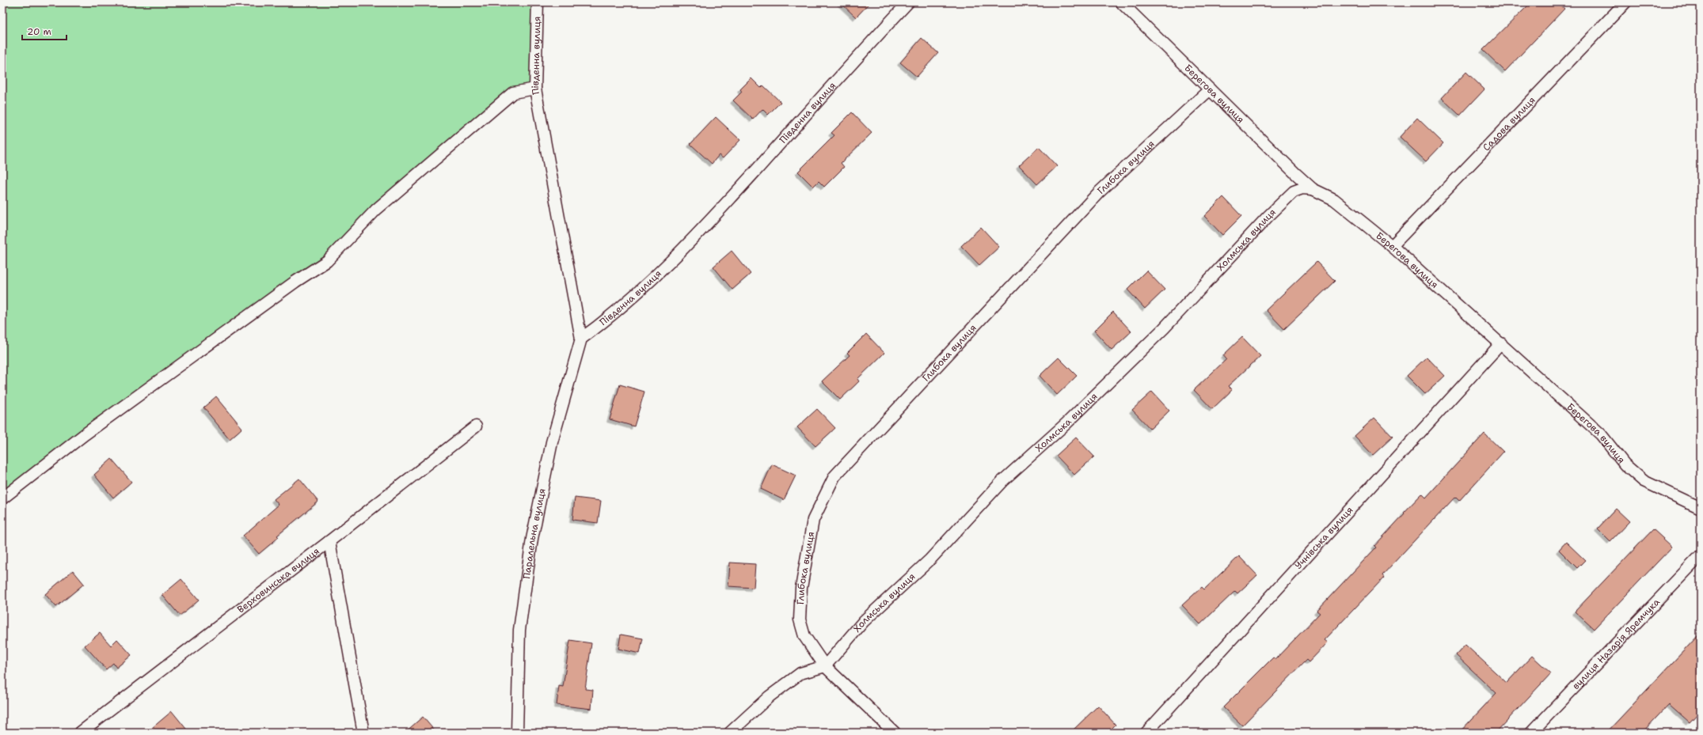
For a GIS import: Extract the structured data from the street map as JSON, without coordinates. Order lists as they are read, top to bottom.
{
  "streets": {
    "street": [
      "Південна вулиця",
      "Берегова вулиця",
      "Садова вулиця",
      "Глибока вулиця",
      "Холмська вулиця",
      "Паралельна вулиця",
      "Учнівська вулиця",
      "Верховинська вулиця",
      "вулиця Назарія Яремчука"
    ]
  },
  "crossings": [
    ["Південна вулиця", "Паралельна вулиця"],
    ["Берегова вулиця", "Садова вулиця"],
    ["Берегова вулиця", "Глибока вулиця"],
    ["Берегова вулиця", "Холмська вулиця"],
    ["Берегова вулиця", "Учнівська вулиця"],
    ["Глибока вулиця", "Холмська вулиця"]
  ],
  "scale_bar": "20 m"
}
